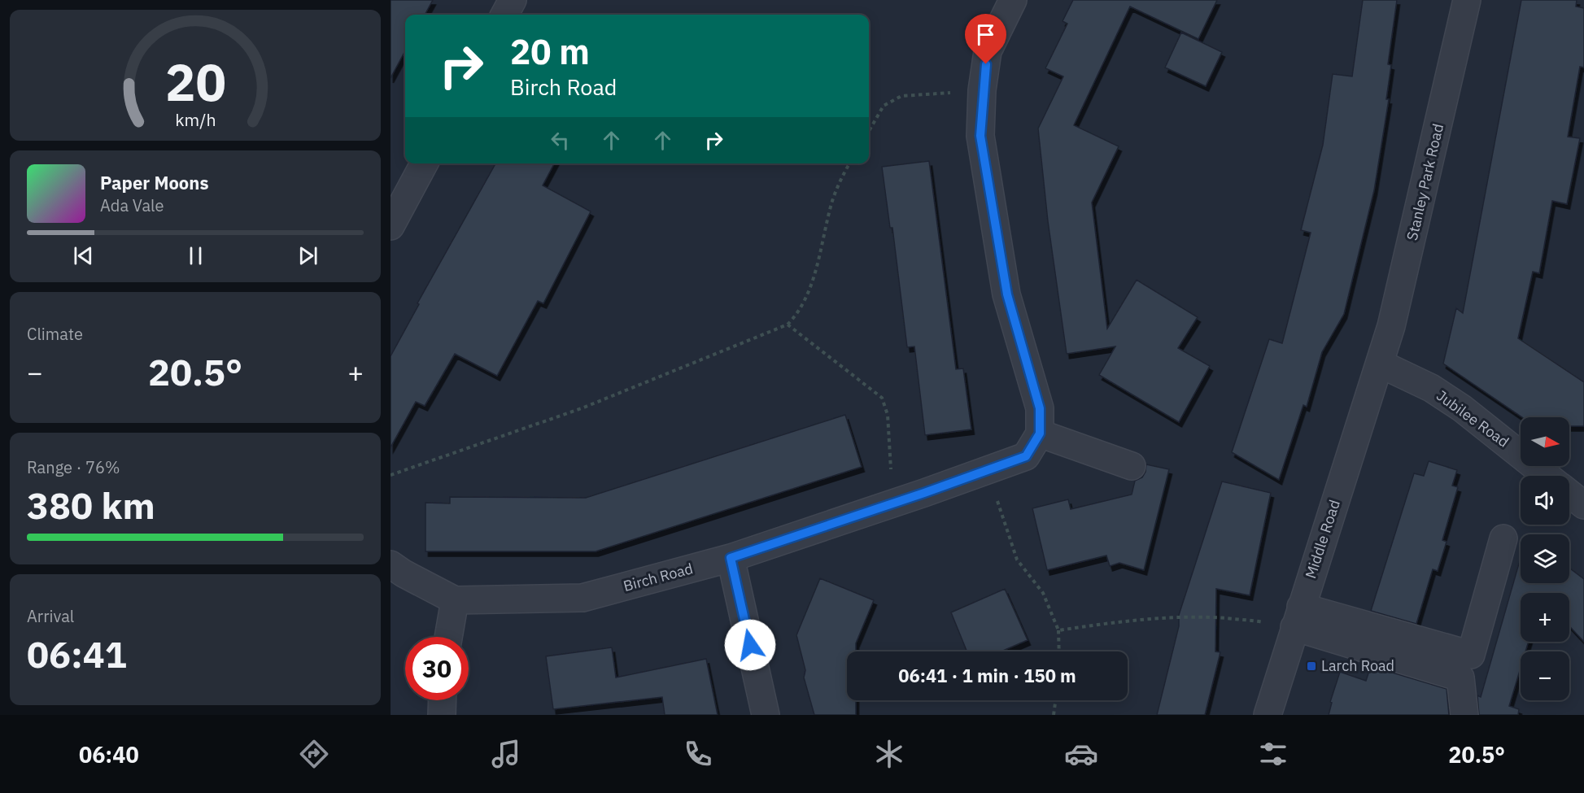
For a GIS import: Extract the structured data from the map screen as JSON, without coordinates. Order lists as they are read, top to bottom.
{
  "streets": {
    "street": [
      "Stanley Park Road",
      "Jubilee Road",
      "Middle Road",
      "Birch Road"
    ]
  },
  "crossings": [
    ["Stanley Park Road", "Jubilee Road"],
    ["Stanley Park Road", "Middle Road"],
    ["Jubilee Road", "Middle Road"]
  ],
  "places": {
    "transit": ["Larch Road"]
  },
  "north": "right",
  "page": {
    "turn": ["20 m", "Birch Road"],
    "song": ["Paper Moons", "Ada Vale"],
    "tile": [
      "Climate",
      ["Range · 76%", "380 km"],
      ["Arrival", "06:41"]
    ],
    "heat": ["−", "20.5°", "+"],
    "map_buttons": ["+", "−"],
    "limit": "30",
    "trip": "06:41 · 1 min · 150 m",
    "tabs": ["06:40", "20.5°"],
    "gauge": ["20", "km/h"]
  }
}
